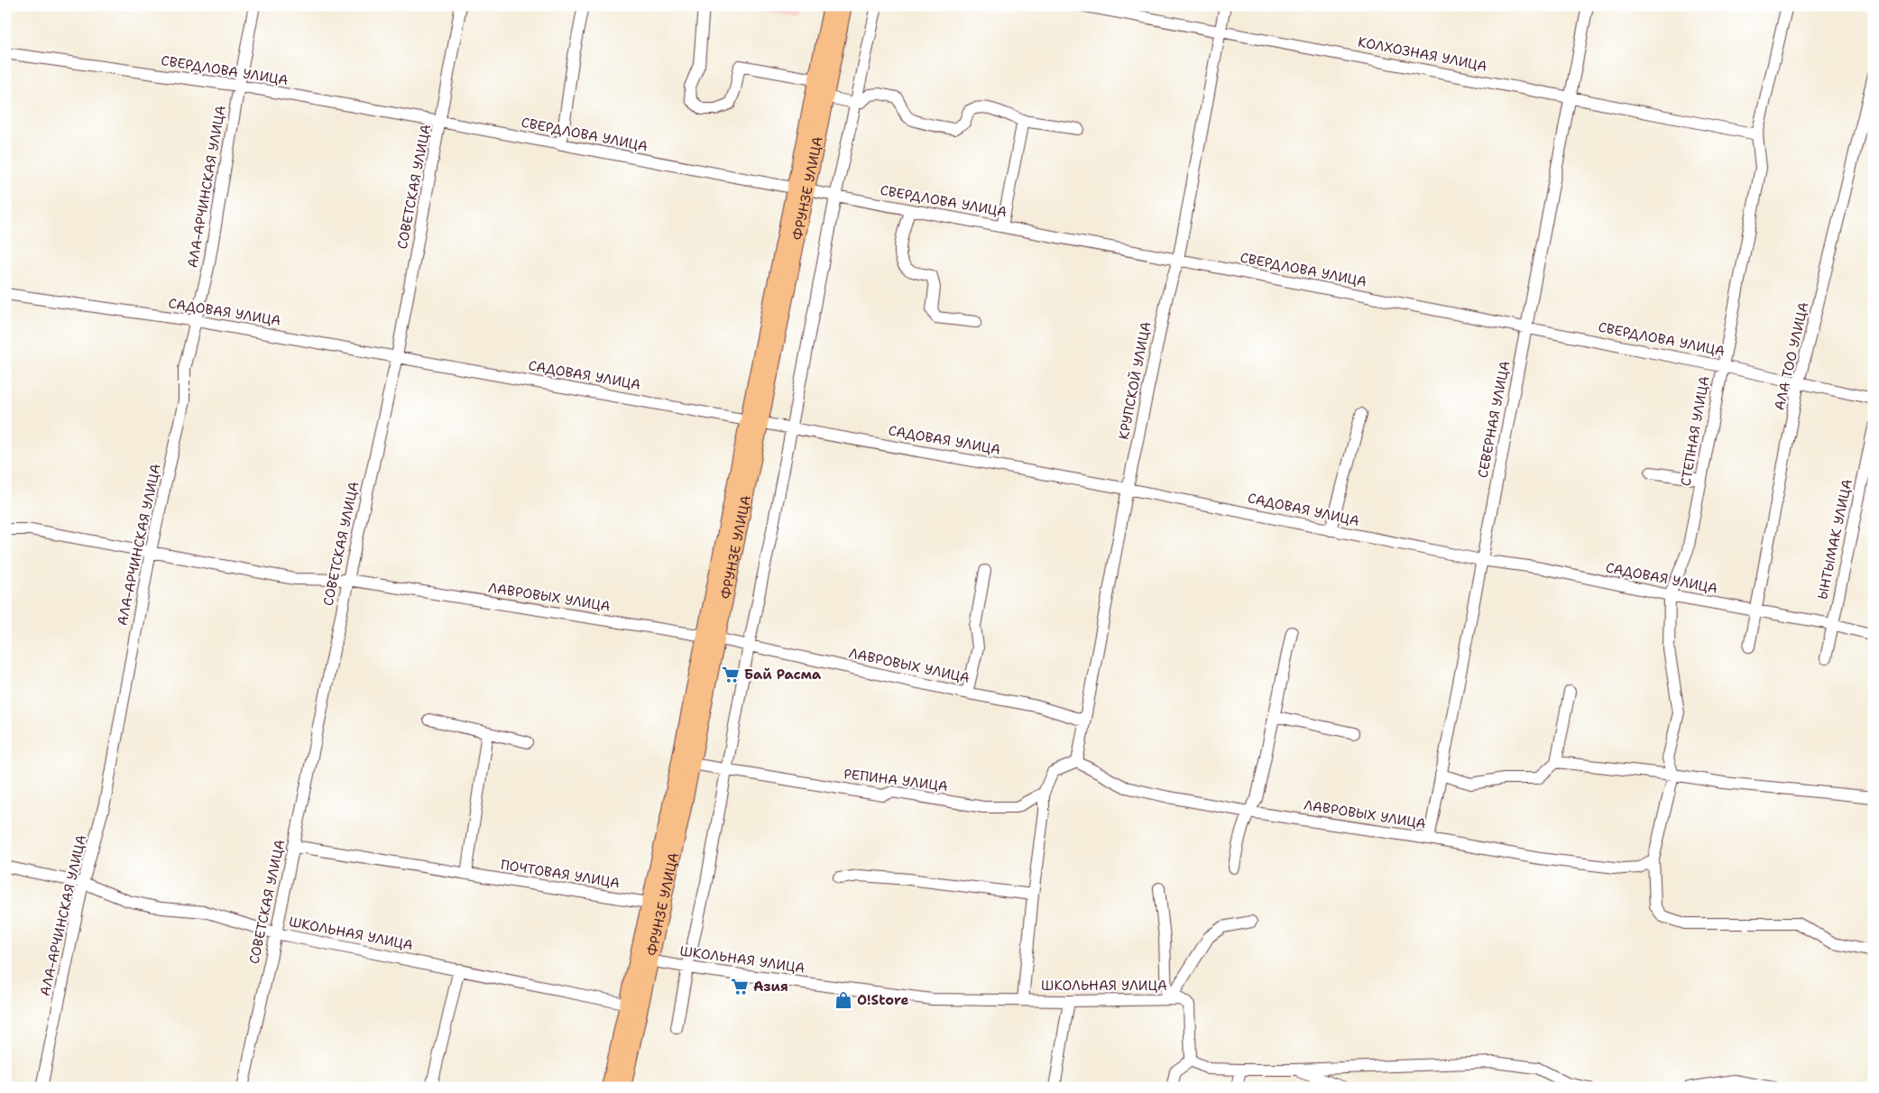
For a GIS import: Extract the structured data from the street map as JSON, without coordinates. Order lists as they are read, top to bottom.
{
  "streets": {
    "main road": ["ФРУНЗЕ УЛИЦА"],
    "street": [
      "КОЛХОЗНАЯ УЛИЦА",
      "СВЕРДЛОВА УЛИЦА",
      "АЛА-АРЧИНСКАЯ УЛИЦА",
      "СОВЕТСКАЯ УЛИЦА",
      "САДОВАЯ УЛИЦА",
      "АЛА ТОО УЛИЦА",
      "КРУПСКОЙ УЛИЦА",
      "СЕВЕРНАЯ УЛИЦА",
      "СТЕПНАЯ УЛИЦА",
      "ЫНТЫМАК УЛИЦА",
      "ЛАВРОВЫХ УЛИЦА",
      "РЕПИНА УЛИЦА",
      "ПОЧТОВАЯ УЛИЦА",
      "ШКОЛЬНАЯ УЛИЦА"
    ]
  },
  "crossings": [
    ["КОЛХОЗНАЯ УЛИЦА", "КРУПСКОЙ УЛИЦА"],
    ["КОЛХОЗНАЯ УЛИЦА", "СЕВЕРНАЯ УЛИЦА"],
    ["КОЛХОЗНАЯ УЛИЦА", "СТЕПНАЯ УЛИЦА"],
    ["СВЕРДЛОВА УЛИЦА", "АЛА-АРЧИНСКАЯ УЛИЦА"],
    ["СВЕРДЛОВА УЛИЦА", "СОВЕТСКАЯ УЛИЦА"],
    ["СВЕРДЛОВА УЛИЦА", "ФРУНЗЕ УЛИЦА"],
    ["СВЕРДЛОВА УЛИЦА", "АЛА ТОО УЛИЦА"],
    ["СВЕРДЛОВА УЛИЦА", "КРУПСКОЙ УЛИЦА"],
    ["СВЕРДЛОВА УЛИЦА", "СЕВЕРНАЯ УЛИЦА"],
    ["СВЕРДЛОВА УЛИЦА", "СТЕПНАЯ УЛИЦА"],
    ["АЛА-АРЧИНСКАЯ УЛИЦА", "САДОВАЯ УЛИЦА"],
    ["АЛА-АРЧИНСКАЯ УЛИЦА", "ЛАВРОВЫХ УЛИЦА"],
    ["АЛА-АРЧИНСКАЯ УЛИЦА", "ШКОЛЬНАЯ УЛИЦА"],
    ["СОВЕТСКАЯ УЛИЦА", "САДОВАЯ УЛИЦА"],
    ["СОВЕТСКАЯ УЛИЦА", "ЛАВРОВЫХ УЛИЦА"],
    ["СОВЕТСКАЯ УЛИЦА", "ПОЧТОВАЯ УЛИЦА"],
    ["СОВЕТСКАЯ УЛИЦА", "ШКОЛЬНАЯ УЛИЦА"],
    ["ФРУНЗЕ УЛИЦА", "САДОВАЯ УЛИЦА"],
    ["ФРУНЗЕ УЛИЦА", "ЛАВРОВЫХ УЛИЦА"],
    ["ФРУНЗЕ УЛИЦА", "РЕПИНА УЛИЦА"],
    ["ФРУНЗЕ УЛИЦА", "ПОЧТОВАЯ УЛИЦА"],
    ["ФРУНЗЕ УЛИЦА", "ШКОЛЬНАЯ УЛИЦА"],
    ["САДОВАЯ УЛИЦА", "АЛА ТОО УЛИЦА"],
    ["САДОВАЯ УЛИЦА", "КРУПСКОЙ УЛИЦА"],
    ["САДОВАЯ УЛИЦА", "СЕВЕРНАЯ УЛИЦА"],
    ["САДОВАЯ УЛИЦА", "СТЕПНАЯ УЛИЦА"],
    ["САДОВАЯ УЛИЦА", "ЫНТЫМАК УЛИЦА"],
    ["КРУПСКОЙ УЛИЦА", "ЛАВРОВЫХ УЛИЦА"],
    ["СЕВЕРНАЯ УЛИЦА", "ЛАВРОВЫХ УЛИЦА"],
    ["СТЕПНАЯ УЛИЦА", "ЛАВРОВЫХ УЛИЦА"]
  ],
  "places": {
    "supermarket": ["Бай Расма", "Азия"],
    "shop": ["O!Store"]
  }
}
